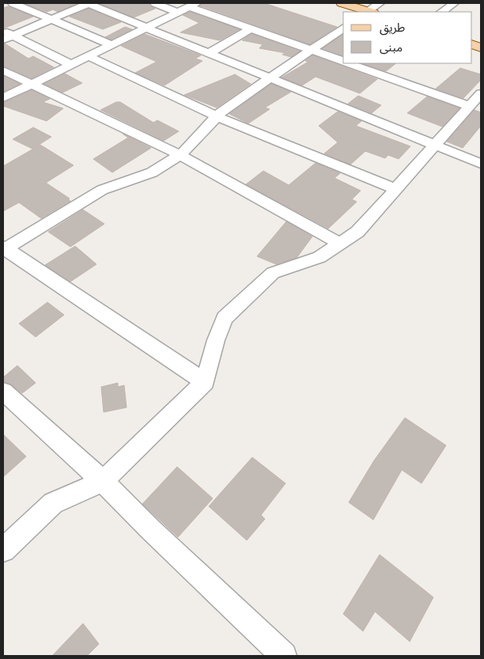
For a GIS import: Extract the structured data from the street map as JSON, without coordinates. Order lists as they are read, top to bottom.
{
  "legend": ["طريق", "مبنى"]
}
